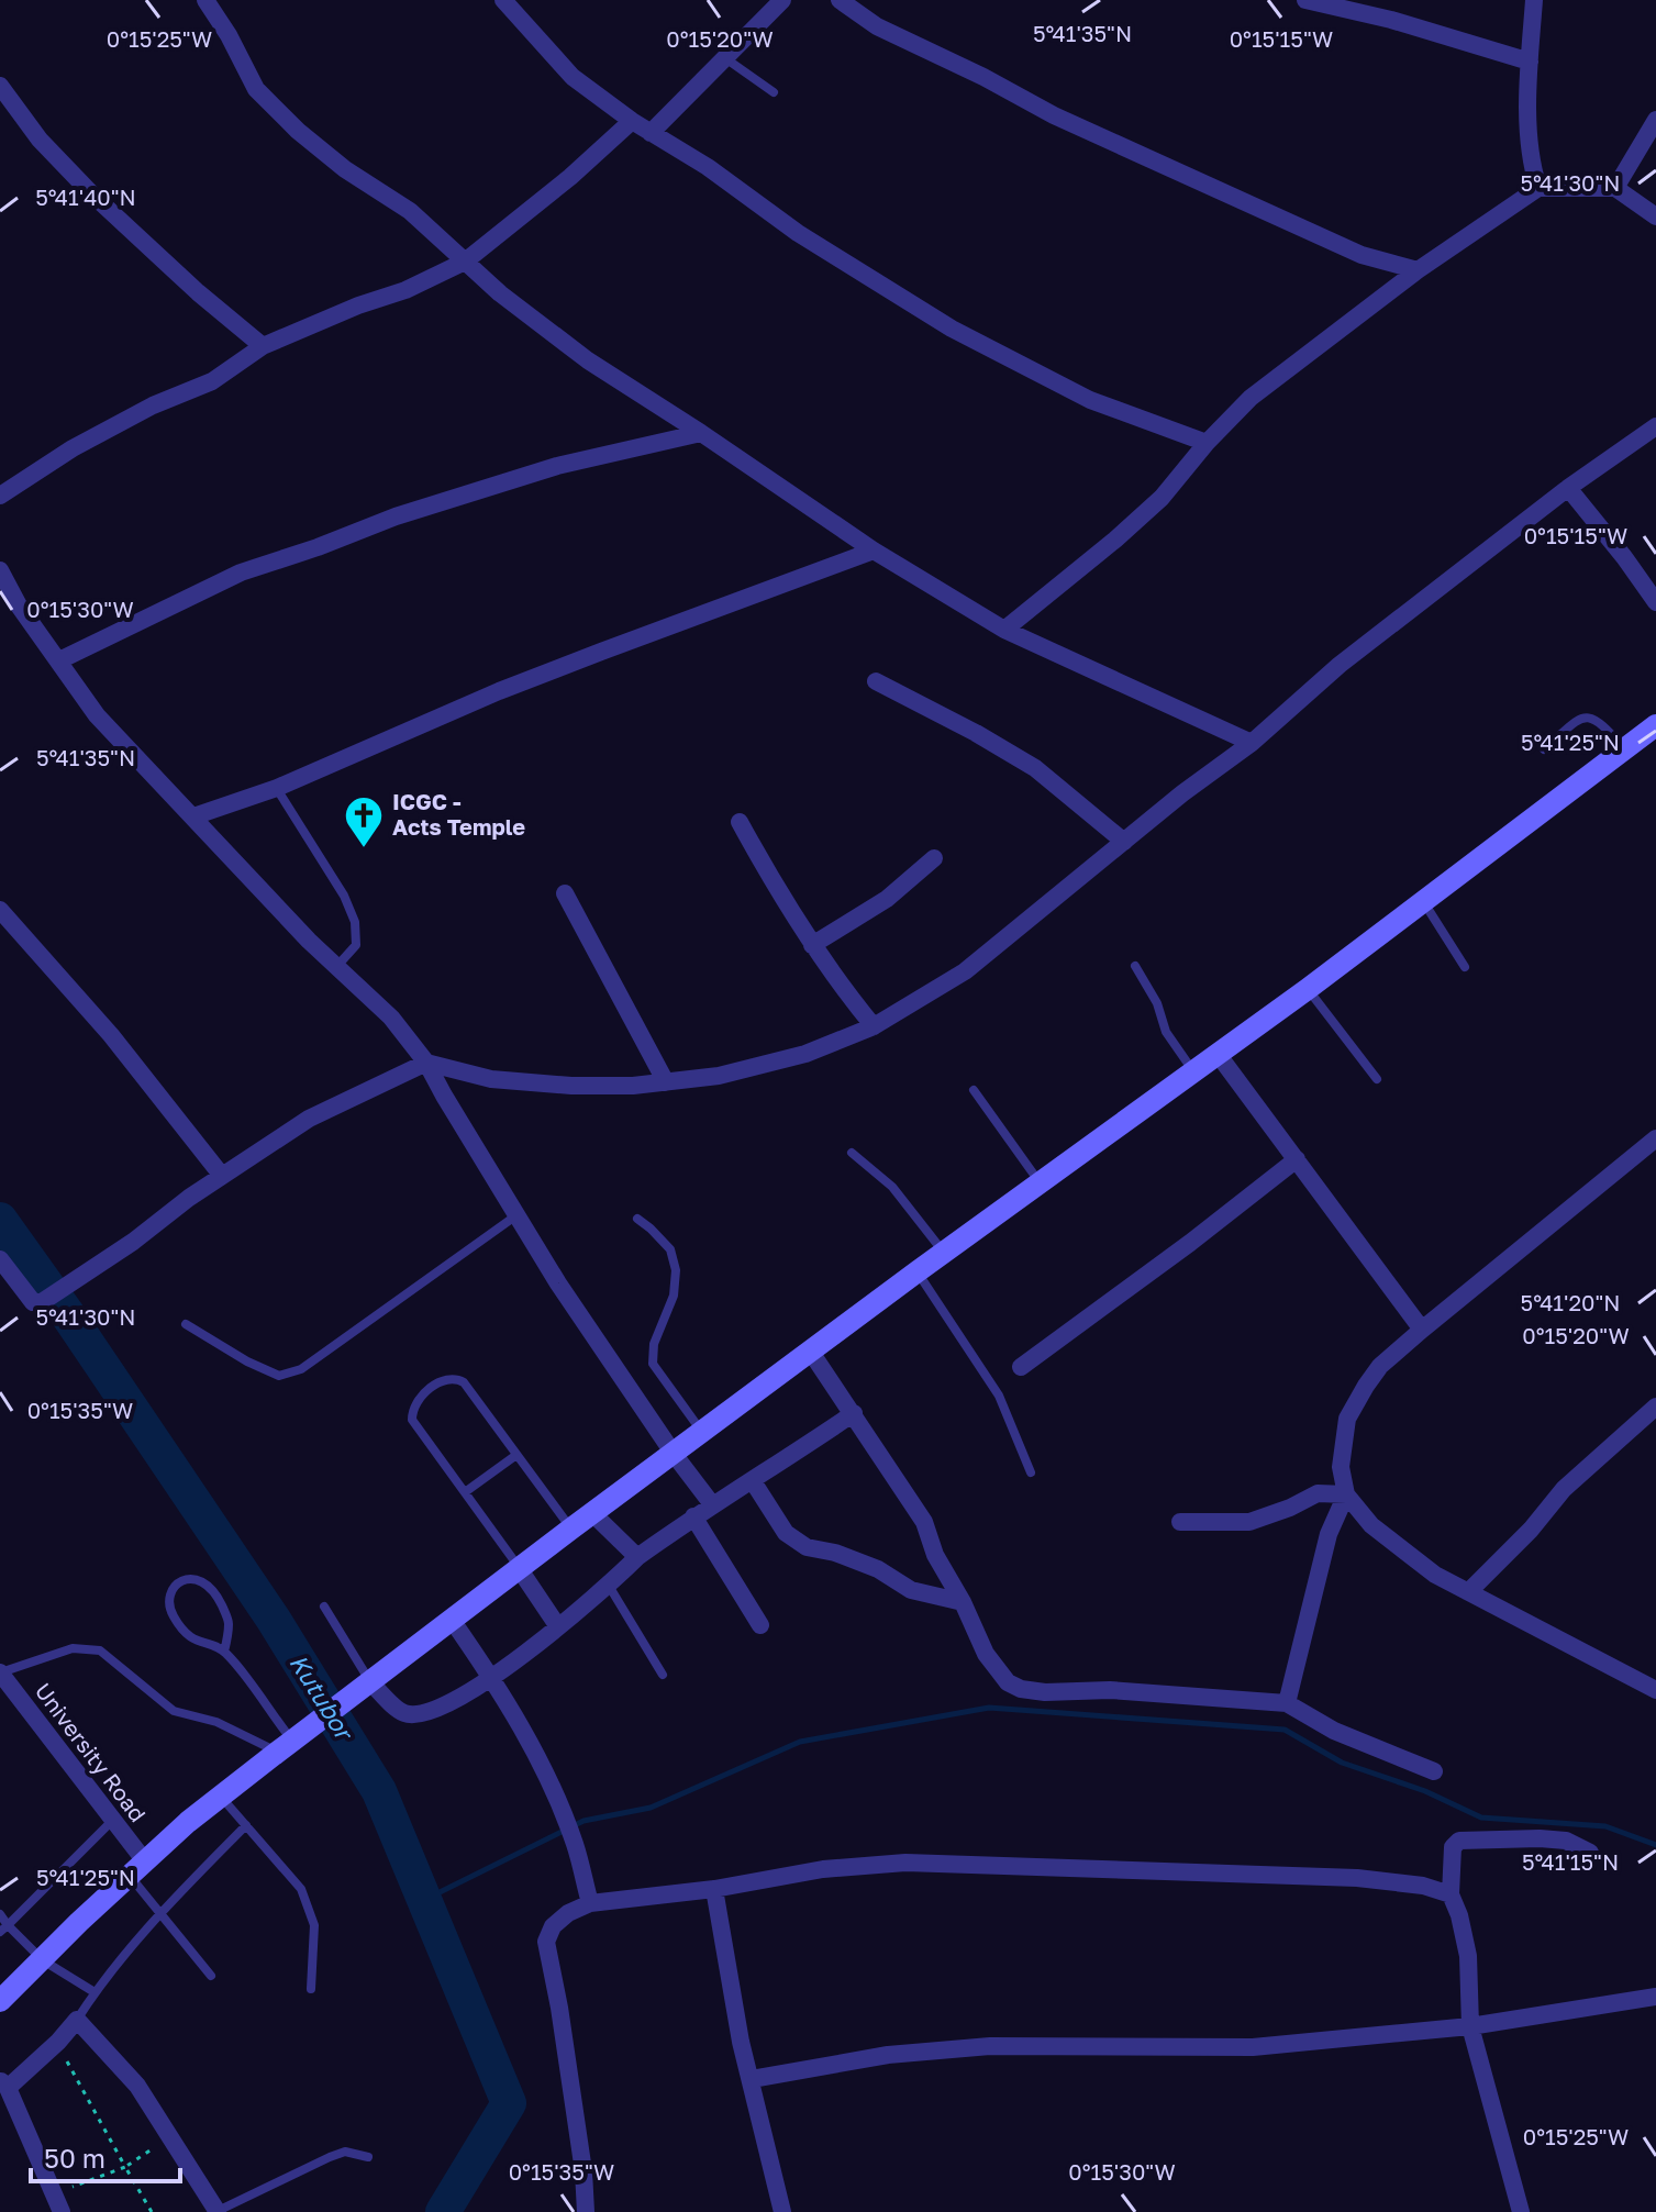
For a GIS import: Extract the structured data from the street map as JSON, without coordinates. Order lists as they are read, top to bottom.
{
  "streets": {
    "street": ["University Road"]
  },
  "water": ["Kutubor"],
  "places": {
    "church": ["ICGC - Acts Temple"]
  },
  "scale_bar": "50 m",
  "coordinates": [
    "5°41'35\"N",
    "0°15'25\"W",
    "0°15'20\"W",
    "0°15'15\"W",
    "5°41'30\"N",
    "5°41'40\"N",
    "0°15'30\"W",
    "5°41'25\"N",
    "5°41'20\"N",
    "0°15'35\"W",
    "5°41'15\"N"
  ]
}
